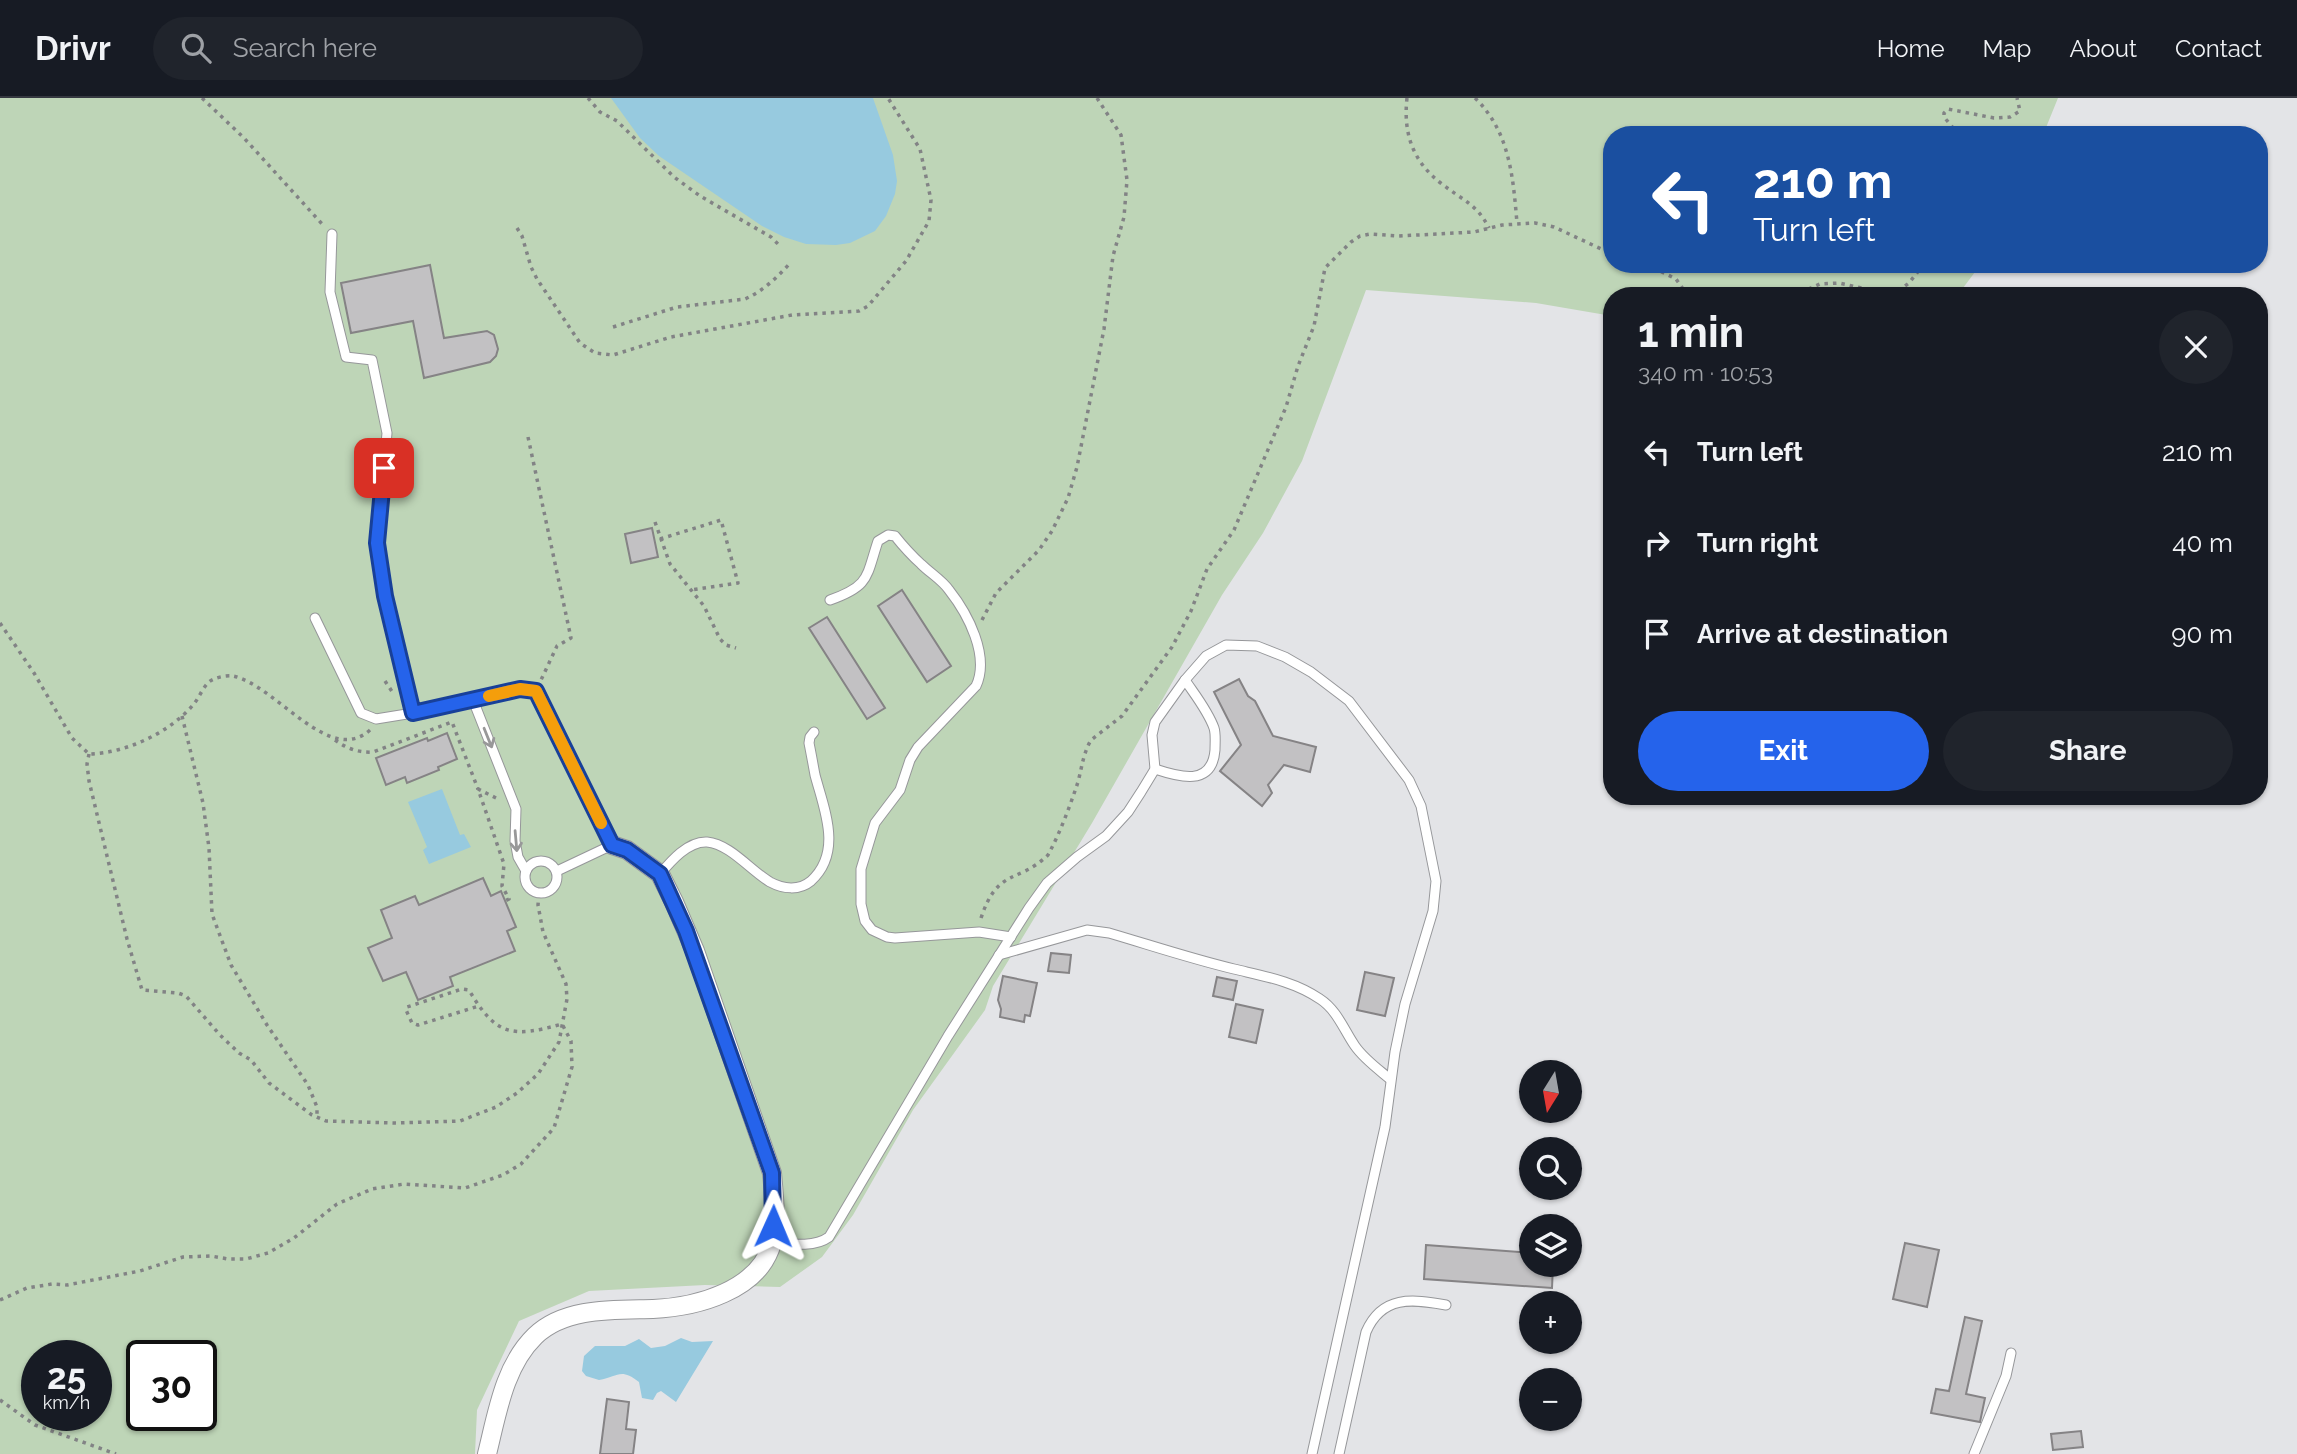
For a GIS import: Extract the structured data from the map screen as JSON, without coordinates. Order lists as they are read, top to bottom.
{
  "north": "bottom",
  "page": {
    "header": "Drivr",
    "search": "Search here",
    "nav": [
      "Home",
      "Map",
      "About",
      "Contact"
    ],
    "turn": ["210 m", "Turn left"],
    "heading": ["1 min", "340 m · 10:53"],
    "list": [
      {
        "name": "Turn left",
        "value": "210 m"
      },
      {
        "name": "Turn right",
        "value": "40 m"
      },
      {
        "name": "Arrive at destination",
        "value": "90 m"
      }
    ],
    "buttons": ["Exit", "Share"],
    "map_buttons": ["+", "−"],
    "speed": "25 km/h",
    "limit": "30"
  }
}
